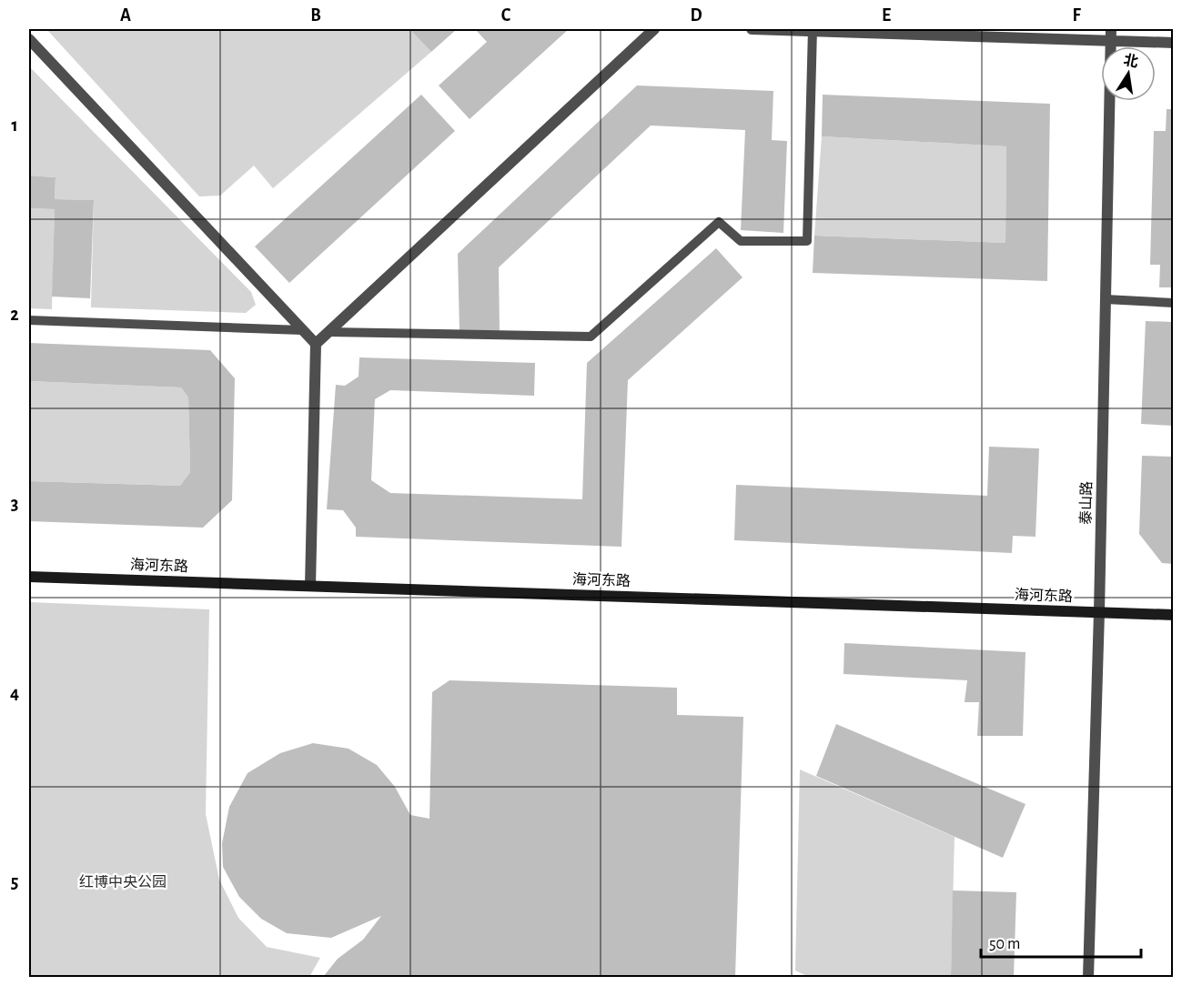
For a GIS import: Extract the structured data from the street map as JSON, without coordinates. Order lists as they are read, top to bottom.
{
  "streets": {
    "street": ["泰山路", "海河东路"]
  },
  "crossings": [
    ["泰山路", "海河东路"]
  ],
  "parks": ["红博中央公园"],
  "scale_bar": "50 m",
  "north": "top",
  "grid": {
    "columns": [
      "A",
      "B",
      "C",
      "D",
      "E",
      "F"
    ],
    "rows": [
      "1",
      "2",
      "3",
      "4",
      "5"
    ]
  }
}
